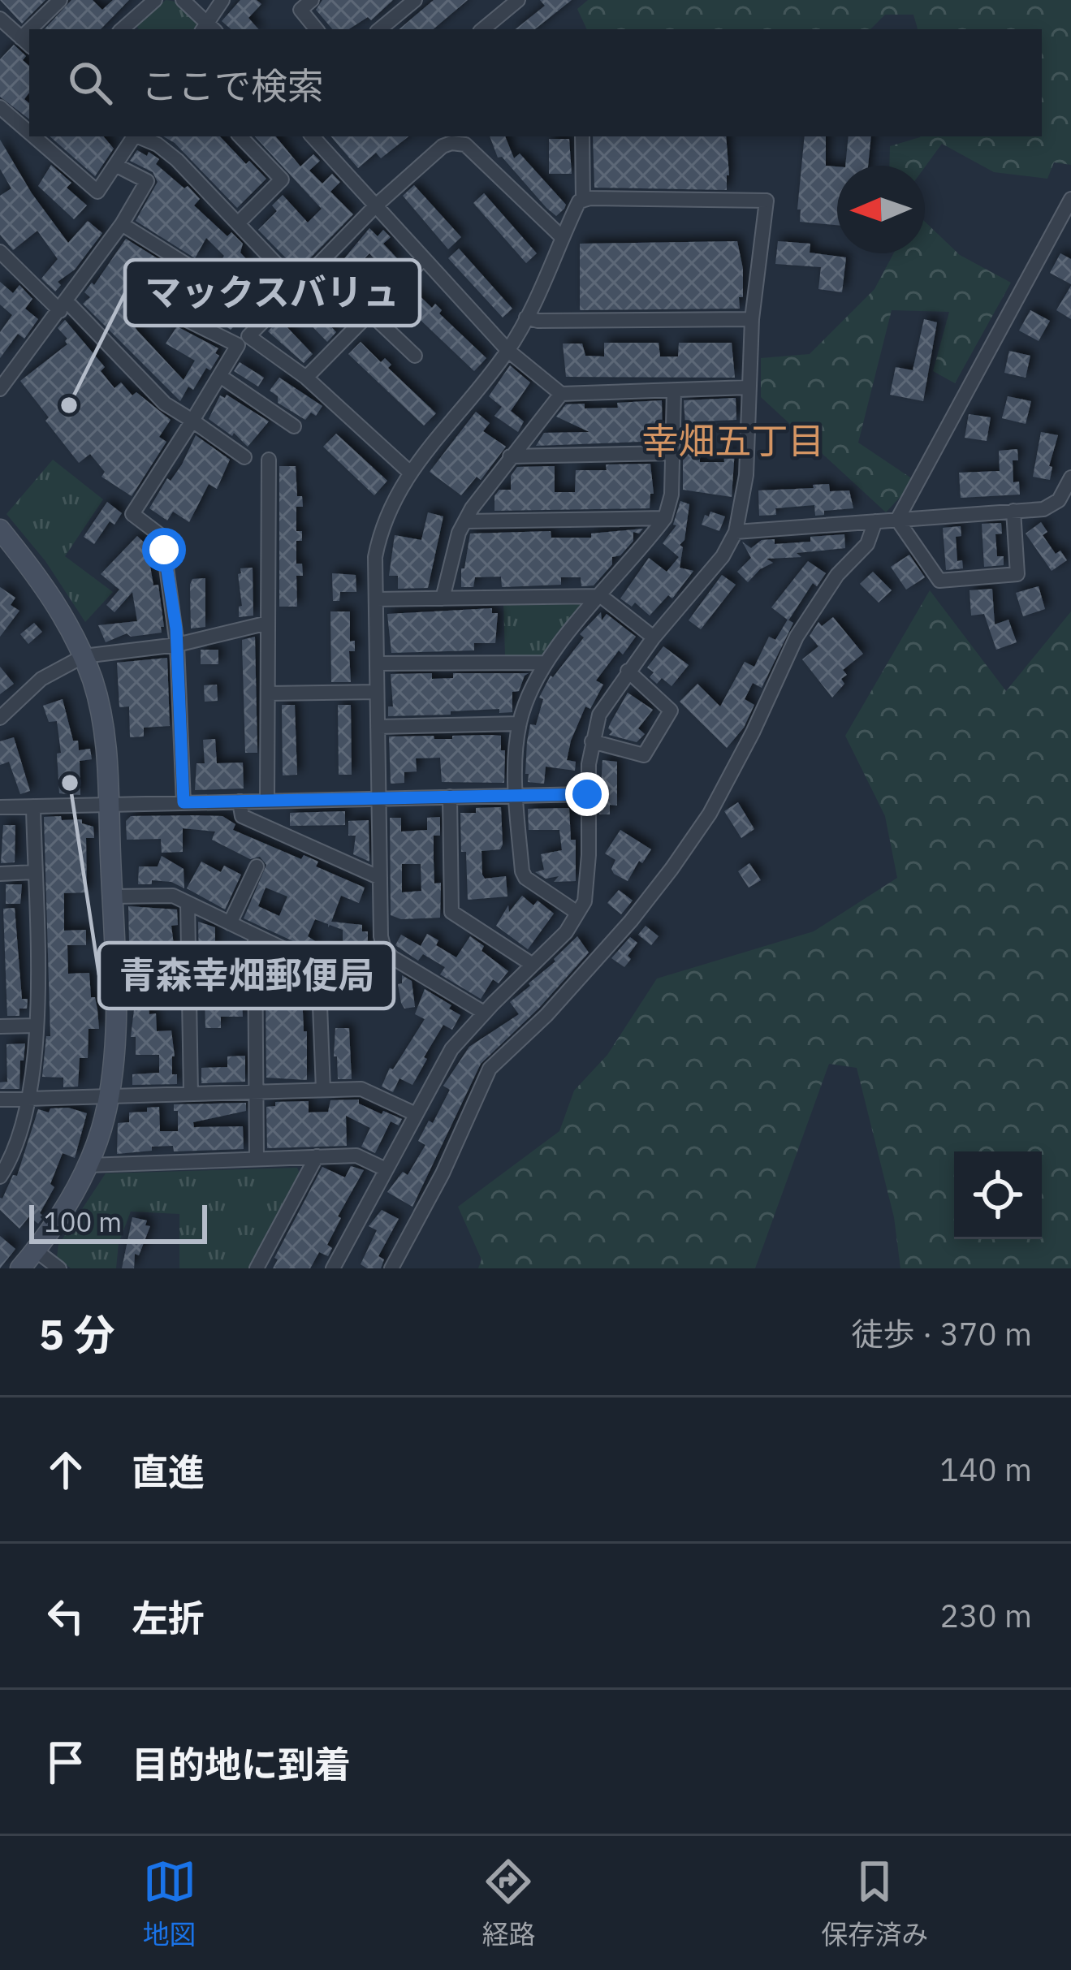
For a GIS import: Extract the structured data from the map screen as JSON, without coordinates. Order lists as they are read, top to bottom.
{
  "districts": ["幸畑五丁目"],
  "places": ["マックスバリュ", "青森幸畑郵便局"],
  "scale_bar": "100 m",
  "north": "left",
  "page": {
    "search": "ここで検索",
    "scale": "100 m",
    "heading": ["5 分", "徒歩 · 370 m"],
    "list": [
      ["直進", "140 m"],
      ["左折", "230 m"],
      "目的地に到着"
    ],
    "nav": ["地図", "経路", "保存済み"]
  }
}
